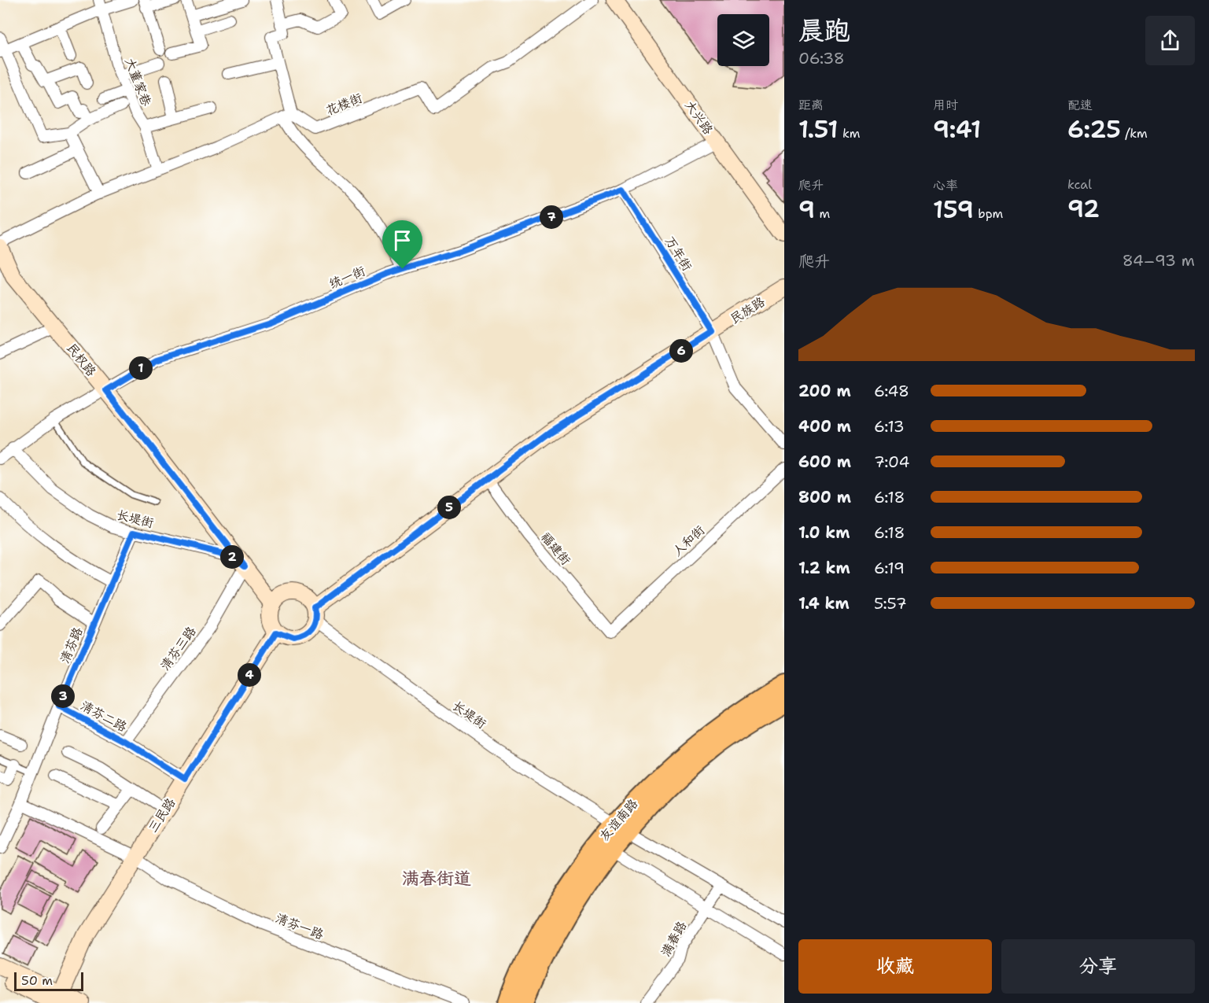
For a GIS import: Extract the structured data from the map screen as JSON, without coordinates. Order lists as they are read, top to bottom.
{
  "streets": {
    "main road": ["友谊南路"],
    "street": [
      "大董家巷",
      "花楼街",
      "大兴路",
      "万年街",
      "统一街",
      "民族路",
      "民权路",
      "长堤街",
      "人和街",
      "福建街",
      "清芬路",
      "清芬三路",
      "清芬二路",
      "三民路",
      "清芬一路",
      "满春路"
    ]
  },
  "crossings": [
    ["大兴路", "统一街"],
    ["万年街", "统一街"],
    ["万年街", "民族路"],
    ["统一街", "民权路"],
    ["统一街", "长堤街"],
    ["民族路", "民权路"],
    ["民族路", "长堤街"],
    ["民族路", "福建街"],
    ["民族路", "三民路"],
    ["民权路", "长堤街"],
    ["民权路", "清芬三路"],
    ["民权路", "三民路"],
    ["长堤街", "清芬路"],
    ["长堤街", "清芬三路"],
    ["长堤街", "三民路"],
    ["长堤街", "友谊南路"],
    ["长堤街", "满春路"],
    ["人和街", "福建街"],
    ["清芬路", "清芬二路"],
    ["清芬路", "清芬一路"],
    ["清芬三路", "清芬二路"],
    ["清芬二路", "三民路"],
    ["三民路", "清芬一路"]
  ],
  "districts": ["满春街道"],
  "scale_bar": "50 m",
  "page": {
    "heading": ["晨跑", "06:38"],
    "stats": [
      ["距离", "1.51 km"],
      ["用时", "9:41"],
      ["配速", "6:25 /km"],
      ["爬升", "9 m"],
      ["心率", "159 bpm"],
      ["kcal", "92"]
    ],
    "pins": [
      "7",
      "6",
      "1",
      "5",
      "2",
      "4",
      "3"
    ],
    "chart": ["爬升", "84–93 m"],
    "list": [
      {
        "name": "200 m",
        "note": "6:48"
      },
      {
        "name": "400 m",
        "note": "6:13"
      },
      {
        "name": "600 m",
        "note": "7:04"
      },
      {
        "name": "800 m",
        "note": "6:18"
      },
      {
        "name": "1.0 km",
        "note": "6:18"
      },
      {
        "name": "1.2 km",
        "note": "6:19"
      },
      {
        "name": "1.4 km",
        "note": "5:57"
      }
    ],
    "buttons": ["收藏", "分享"],
    "scale": "50 m"
  }
}
